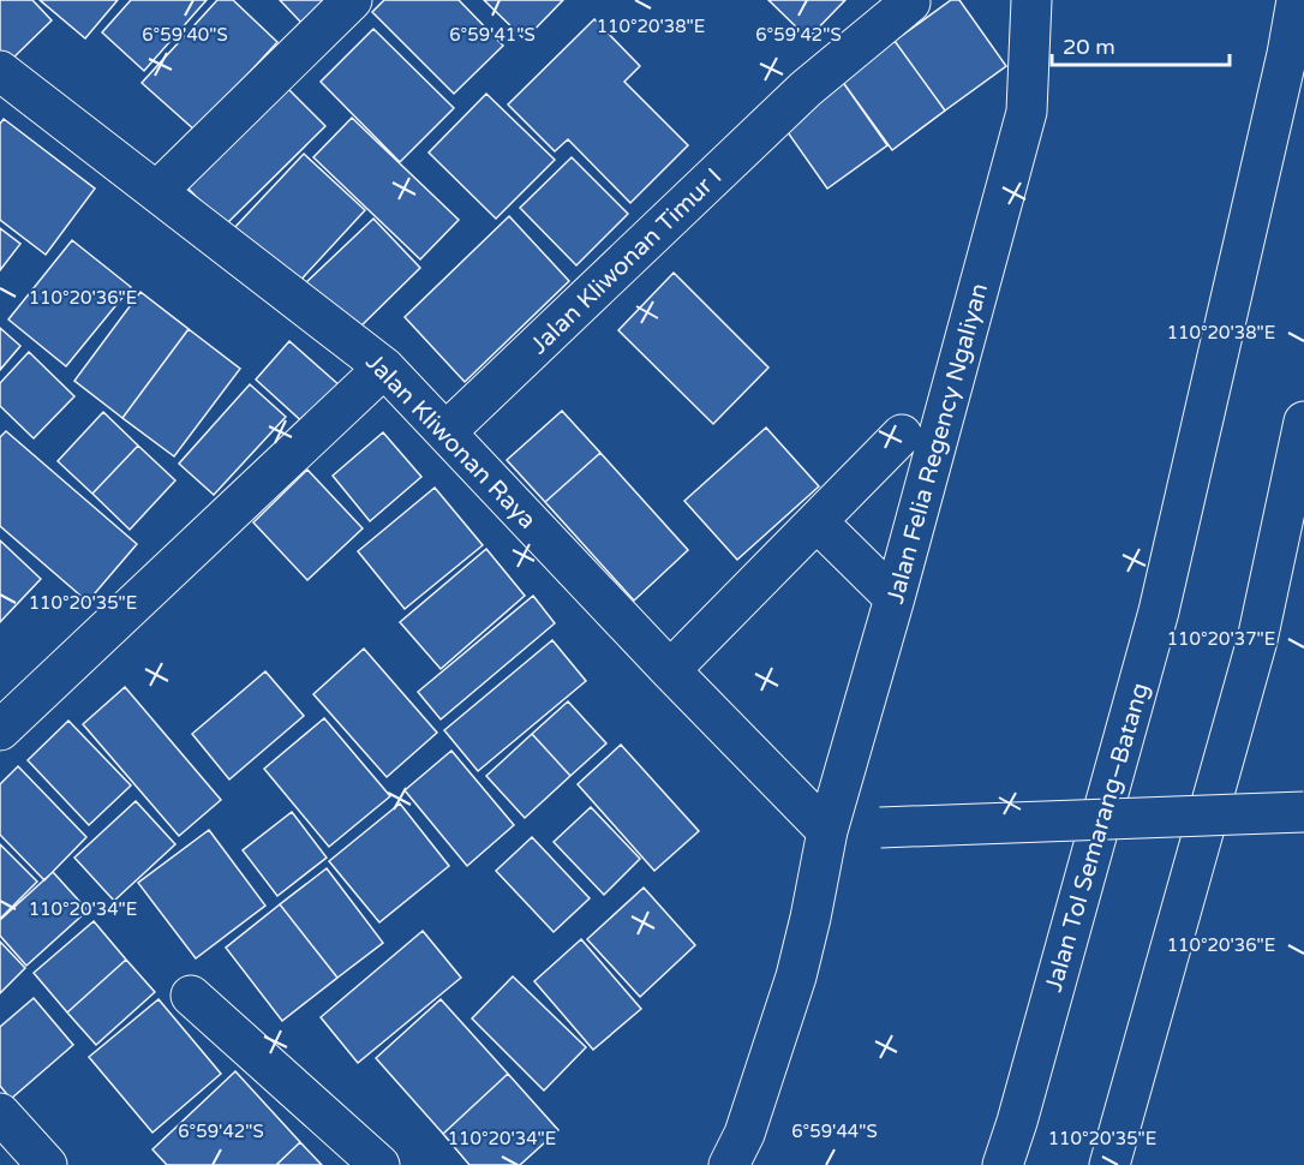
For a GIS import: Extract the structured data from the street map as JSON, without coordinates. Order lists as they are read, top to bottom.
{
  "streets": {
    "main road": [
      "Jalan Kliwonan Timur I",
      "Jalan Kliwonan Raya",
      "Jalan Felia Regency Ngaliyan",
      "Jalan Tol Semarang–Batang"
    ]
  },
  "crossings": [
    ["Jalan Kliwonan Timur I", "Jalan Kliwonan Raya"],
    ["Jalan Kliwonan Raya", "Jalan Felia Regency Ngaliyan"]
  ],
  "scale_bar": "20 m",
  "coordinates": [
    "110°20'38\"E",
    "6°59'40\"S",
    "6°59'41\"S",
    "6°59'42\"S",
    "110°20'36\"E",
    "110°20'35\"E",
    "110°20'37\"E",
    "110°20'34\"E",
    "6°59'44\"S"
  ]
}
